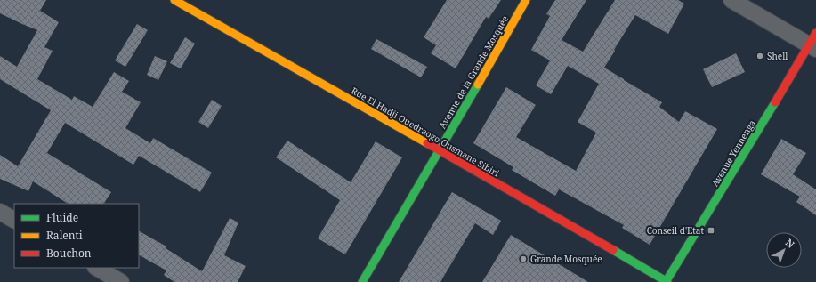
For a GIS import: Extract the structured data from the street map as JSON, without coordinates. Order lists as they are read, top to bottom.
{
  "streets": {
    "street": ["Avenue de la Grande Mosquée", "Rue El Hadji Ouedraogo Ousmane Sibiri", "Avenue Yennenga"]
  },
  "crossings": [
    ["Avenue de la Grande Mosquée", "Rue El Hadji Ouedraogo Ousmane Sibiri"],
    ["Rue El Hadji Ouedraogo Ousmane Sibiri", "Avenue Yennenga"]
  ],
  "places": {
    "other": ["Shell", "Grande Mosquée"],
    "transit": ["Conseil d'Etat"]
  },
  "legend": ["Fluide", "Ralenti", "Bouchon"],
  "north": "top right"
}
